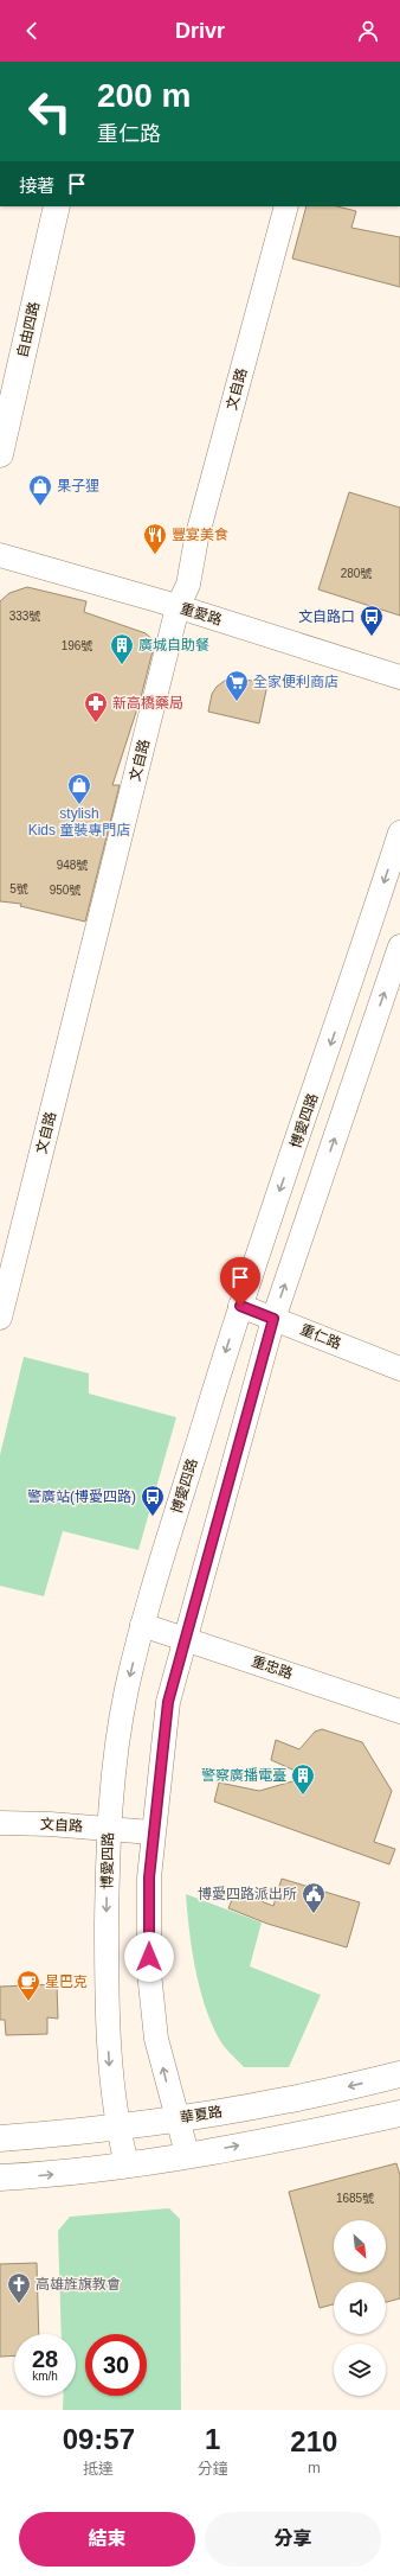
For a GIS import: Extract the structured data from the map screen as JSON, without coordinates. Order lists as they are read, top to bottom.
{
  "streets": {
    "street": [
      "自由四路",
      "文自路",
      "重愛路",
      "博愛四路",
      "重仁路",
      "重忠路",
      "華夏路"
    ]
  },
  "crossings": [
    ["文自路", "重愛路"],
    ["文自路", "博愛四路"],
    ["博愛四路", "重仁路"],
    ["博愛四路", "重忠路"],
    ["博愛四路", "華夏路"]
  ],
  "places": {
    "shop": ["果子狸", "stylish Kids 童裝專門店"],
    "restaurant": ["豐宴美食"],
    "bus stop": ["文自路口", "警廣站(博愛四路)"],
    "building": ["廣城自助餐", "警察廣播電臺"],
    "supermarket": ["全家便利商店"],
    "pharmacy": ["新高橋藥局"],
    "public building": ["博愛四路派出所"],
    "cafe": ["星巴克"],
    "church": ["高雄旌旗教會"]
  },
  "house_numbers": [
    "280號",
    "333號",
    "196號",
    "948號",
    "5號",
    "950號",
    "1685號"
  ],
  "north": "bottom right",
  "page": {
    "header": "Drivr",
    "turn": ["200 m", "重仁路"],
    "then": "接著",
    "speed": "28 km/h",
    "limit": "30",
    "eta": [
      "09:57",
      "抵達",
      "1",
      "分鐘",
      "210",
      "m"
    ],
    "buttons": ["結束", "分享"]
  }
}
